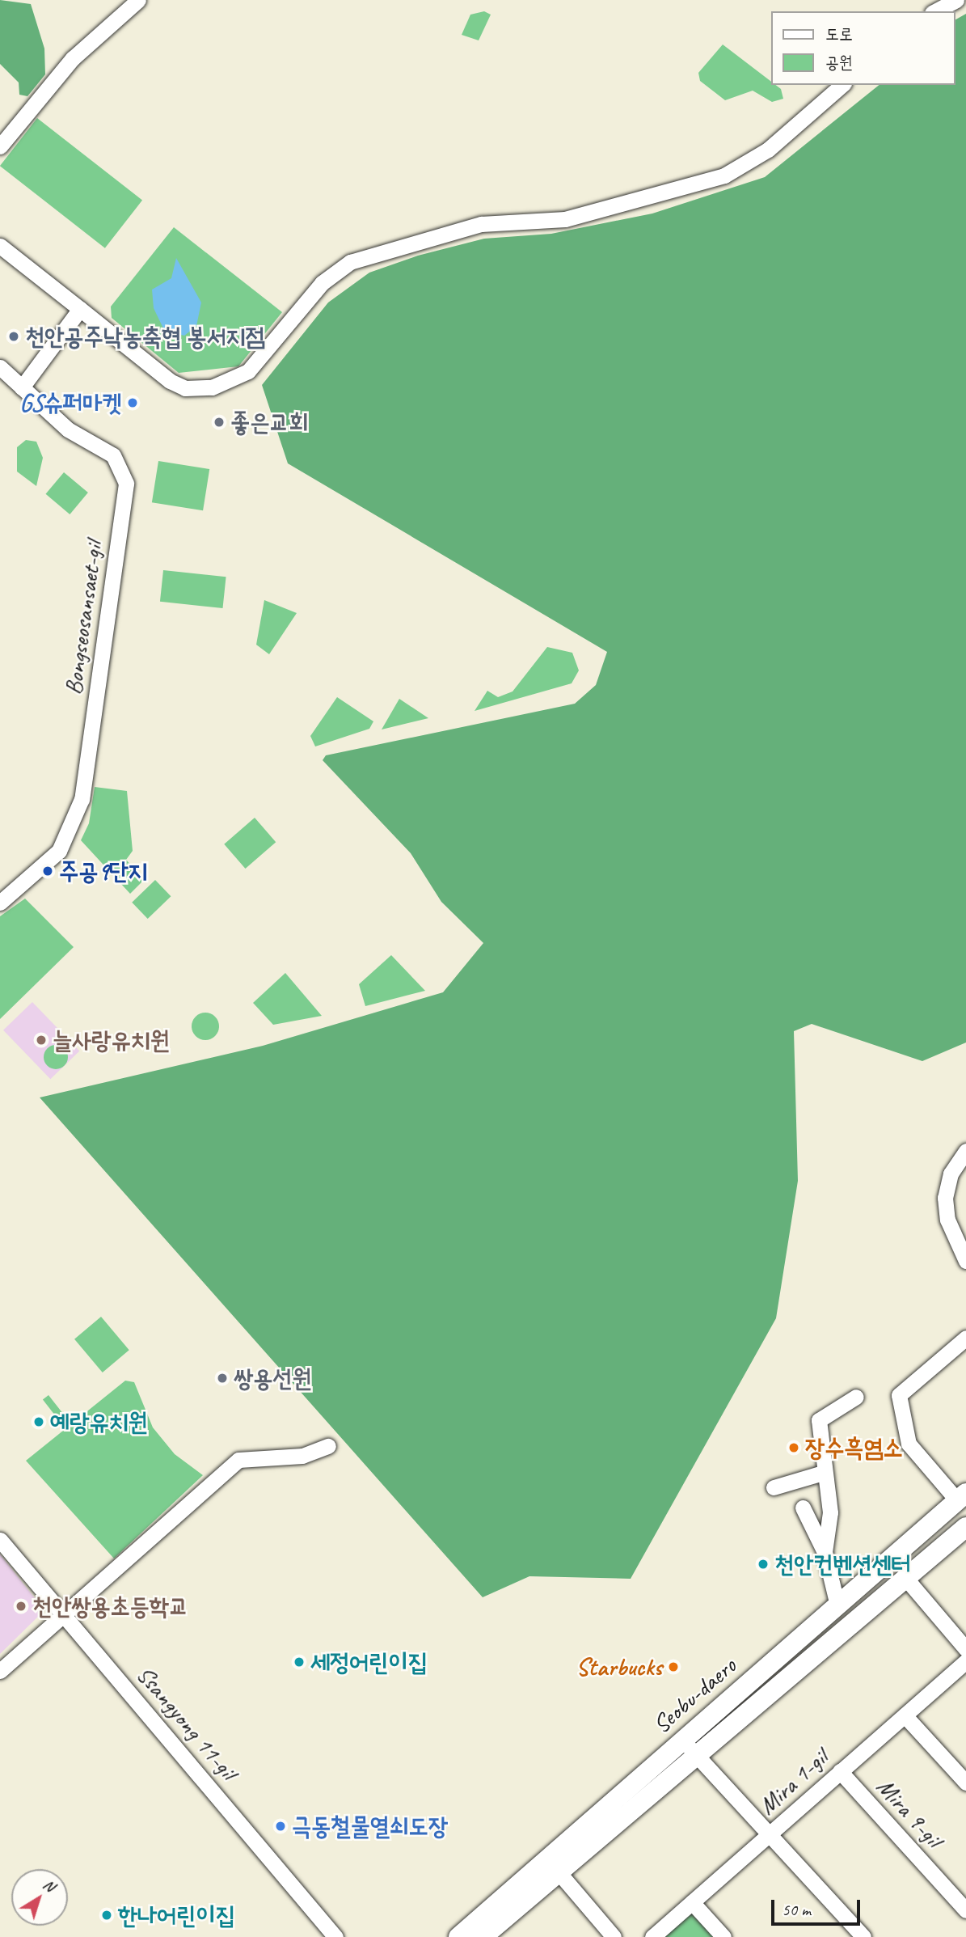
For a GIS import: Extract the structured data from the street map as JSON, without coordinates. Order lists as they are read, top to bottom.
{
  "streets": {
    "main road": ["Seobu-daero"],
    "street": [
      "Bongseosansaet-gil",
      "Ssangyong 11-gil",
      "Mira 1-gil",
      "Mira 9-gil"
    ]
  },
  "crossings": [
    ["Mira 1-gil", "Mira 9-gil"]
  ],
  "places": [
    "천안공주낙농축협 봉서지점",
    "GS슈퍼마켓",
    "좋은교회",
    "주공9단지",
    "늘사랑유치원",
    "쌍용선원",
    "예랑유치원",
    "장수흑염소",
    "천안컨벤션센터",
    "천안쌍용초등학교",
    "세정어린이집",
    "Starbucks",
    "극동철물열쇠도장",
    "한나어린이집"
  ],
  "legend": ["도로", "공원"],
  "scale_bar": "50 m",
  "north": "top right"
}
